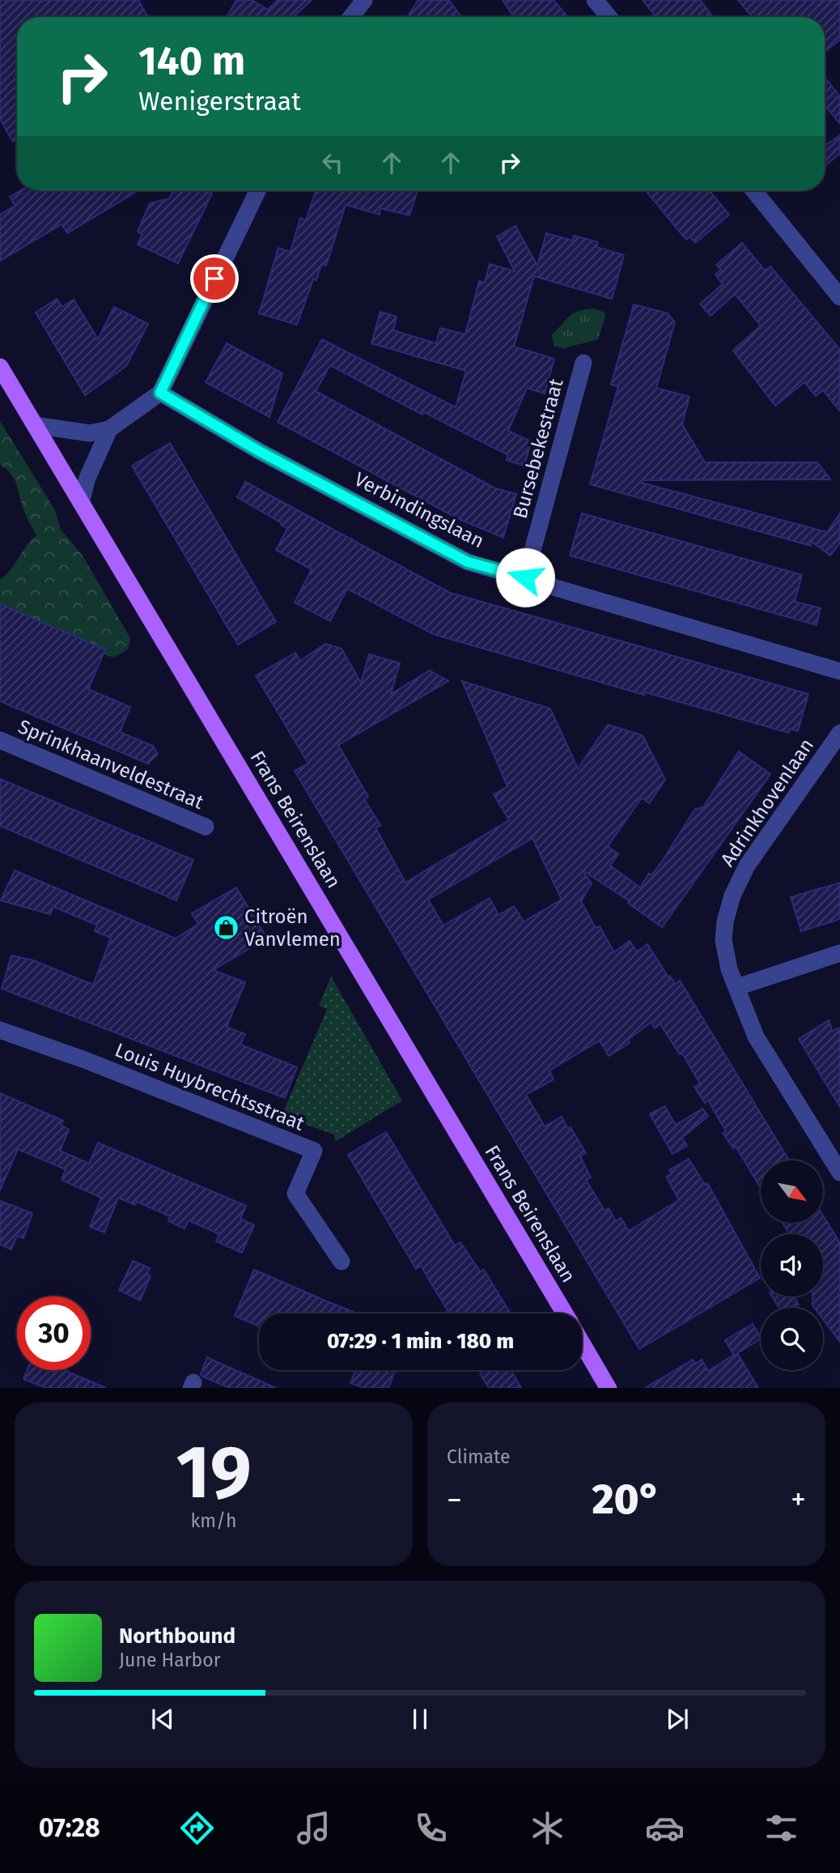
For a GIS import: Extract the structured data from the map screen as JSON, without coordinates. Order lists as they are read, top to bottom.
{
  "streets": {
    "main road": ["Frans Beirenslaan"],
    "street": [
      "Bursebekestraat",
      "Verbindingslaan",
      "Sprinkhaanveldestraat",
      "Adrinkhovenlaan",
      "Louis Huybrechtsstraat"
    ]
  },
  "crossings": [
    ["Bursebekestraat", "Verbindingslaan"]
  ],
  "places": {
    "shop": ["Citroën Vanvlemen"]
  },
  "north": "bottom right",
  "page": {
    "turn": ["140 m", "Wenigerstraat"],
    "limit": "30",
    "trip": "07:29 · 1 min · 180 m",
    "tile": [
      ["19", "km/h"],
      "Climate"
    ],
    "heat": ["−", "20°", "+"],
    "song": ["Northbound", "June Harbor"],
    "tabs": "07:28"
  }
}
